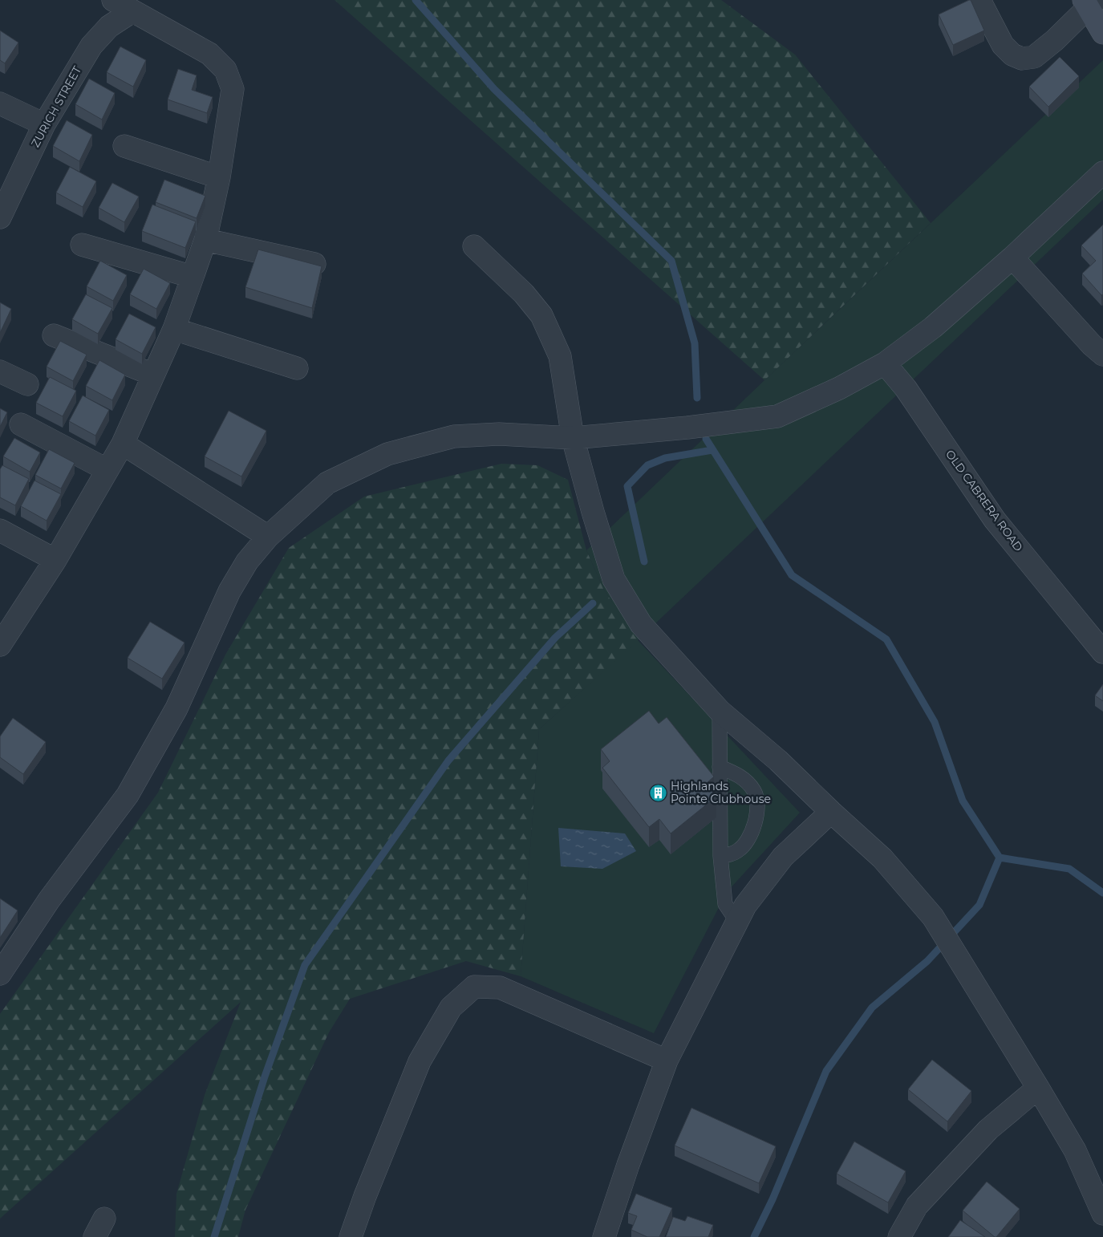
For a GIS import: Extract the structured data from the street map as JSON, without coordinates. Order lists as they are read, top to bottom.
{
  "streets": {
    "street": ["ZURICH STREET", "OLD CABRERA ROAD"]
  },
  "places": {
    "building": ["Highlands Pointe Clubhouse"]
  }
}
